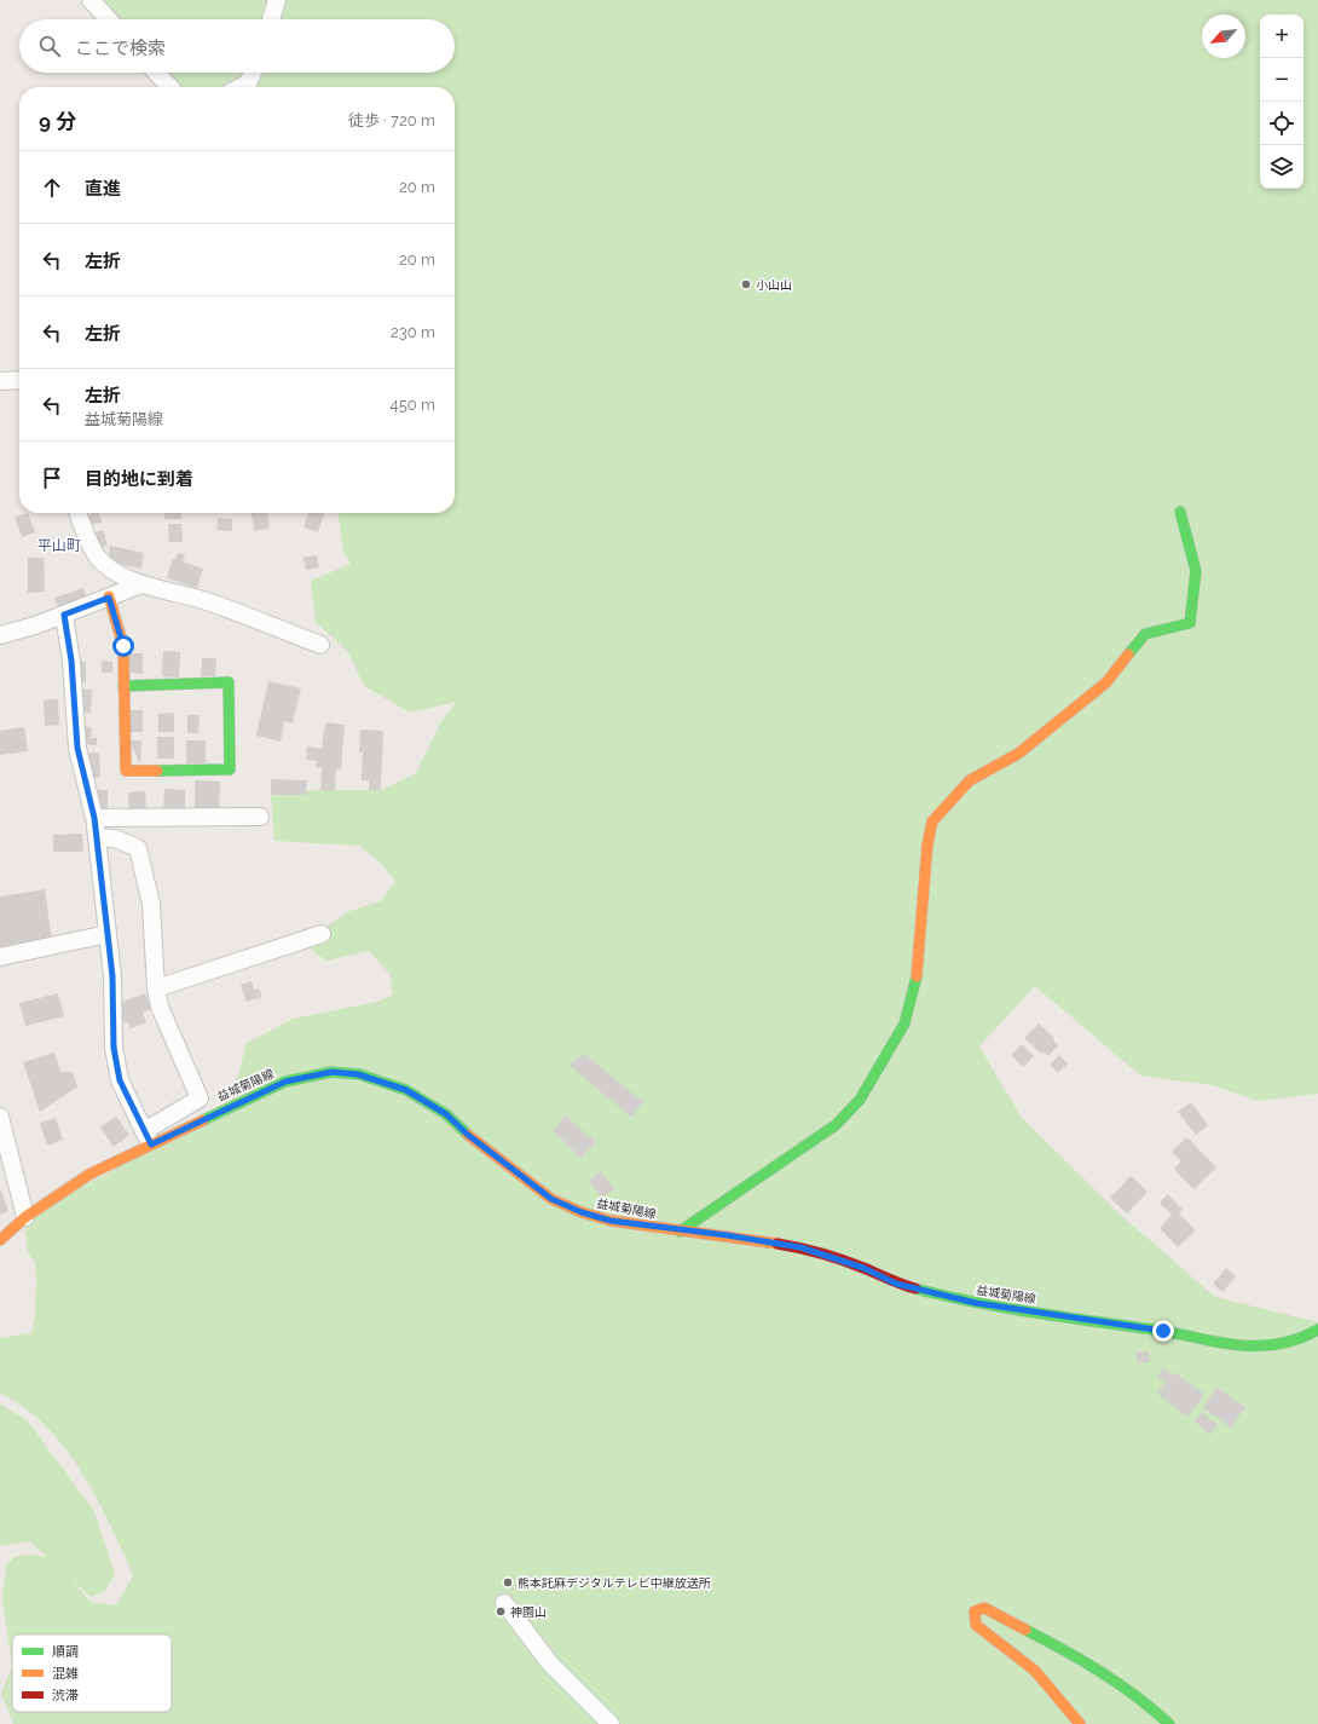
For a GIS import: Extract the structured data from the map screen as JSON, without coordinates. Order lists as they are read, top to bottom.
{
  "streets": {
    "street": ["益城菊陽線"]
  },
  "districts": ["平山町"],
  "places": ["小山山", "熊本託麻デジタルテレビ中継放送所", "神園山"],
  "legend": ["順調", "混雑", "渋滞"],
  "north": "bottom left",
  "page": {
    "map_buttons": ["+", "−"],
    "search": "ここで検索",
    "heading": ["9 分", "徒歩 · 720 m"],
    "list": [
      ["直進", "20 m"],
      ["左折", "20 m"],
      ["左折", "230 m"],
      ["左折", "益城菊陽線", "450 m"],
      "目的地に到着"
    ]
  }
}
